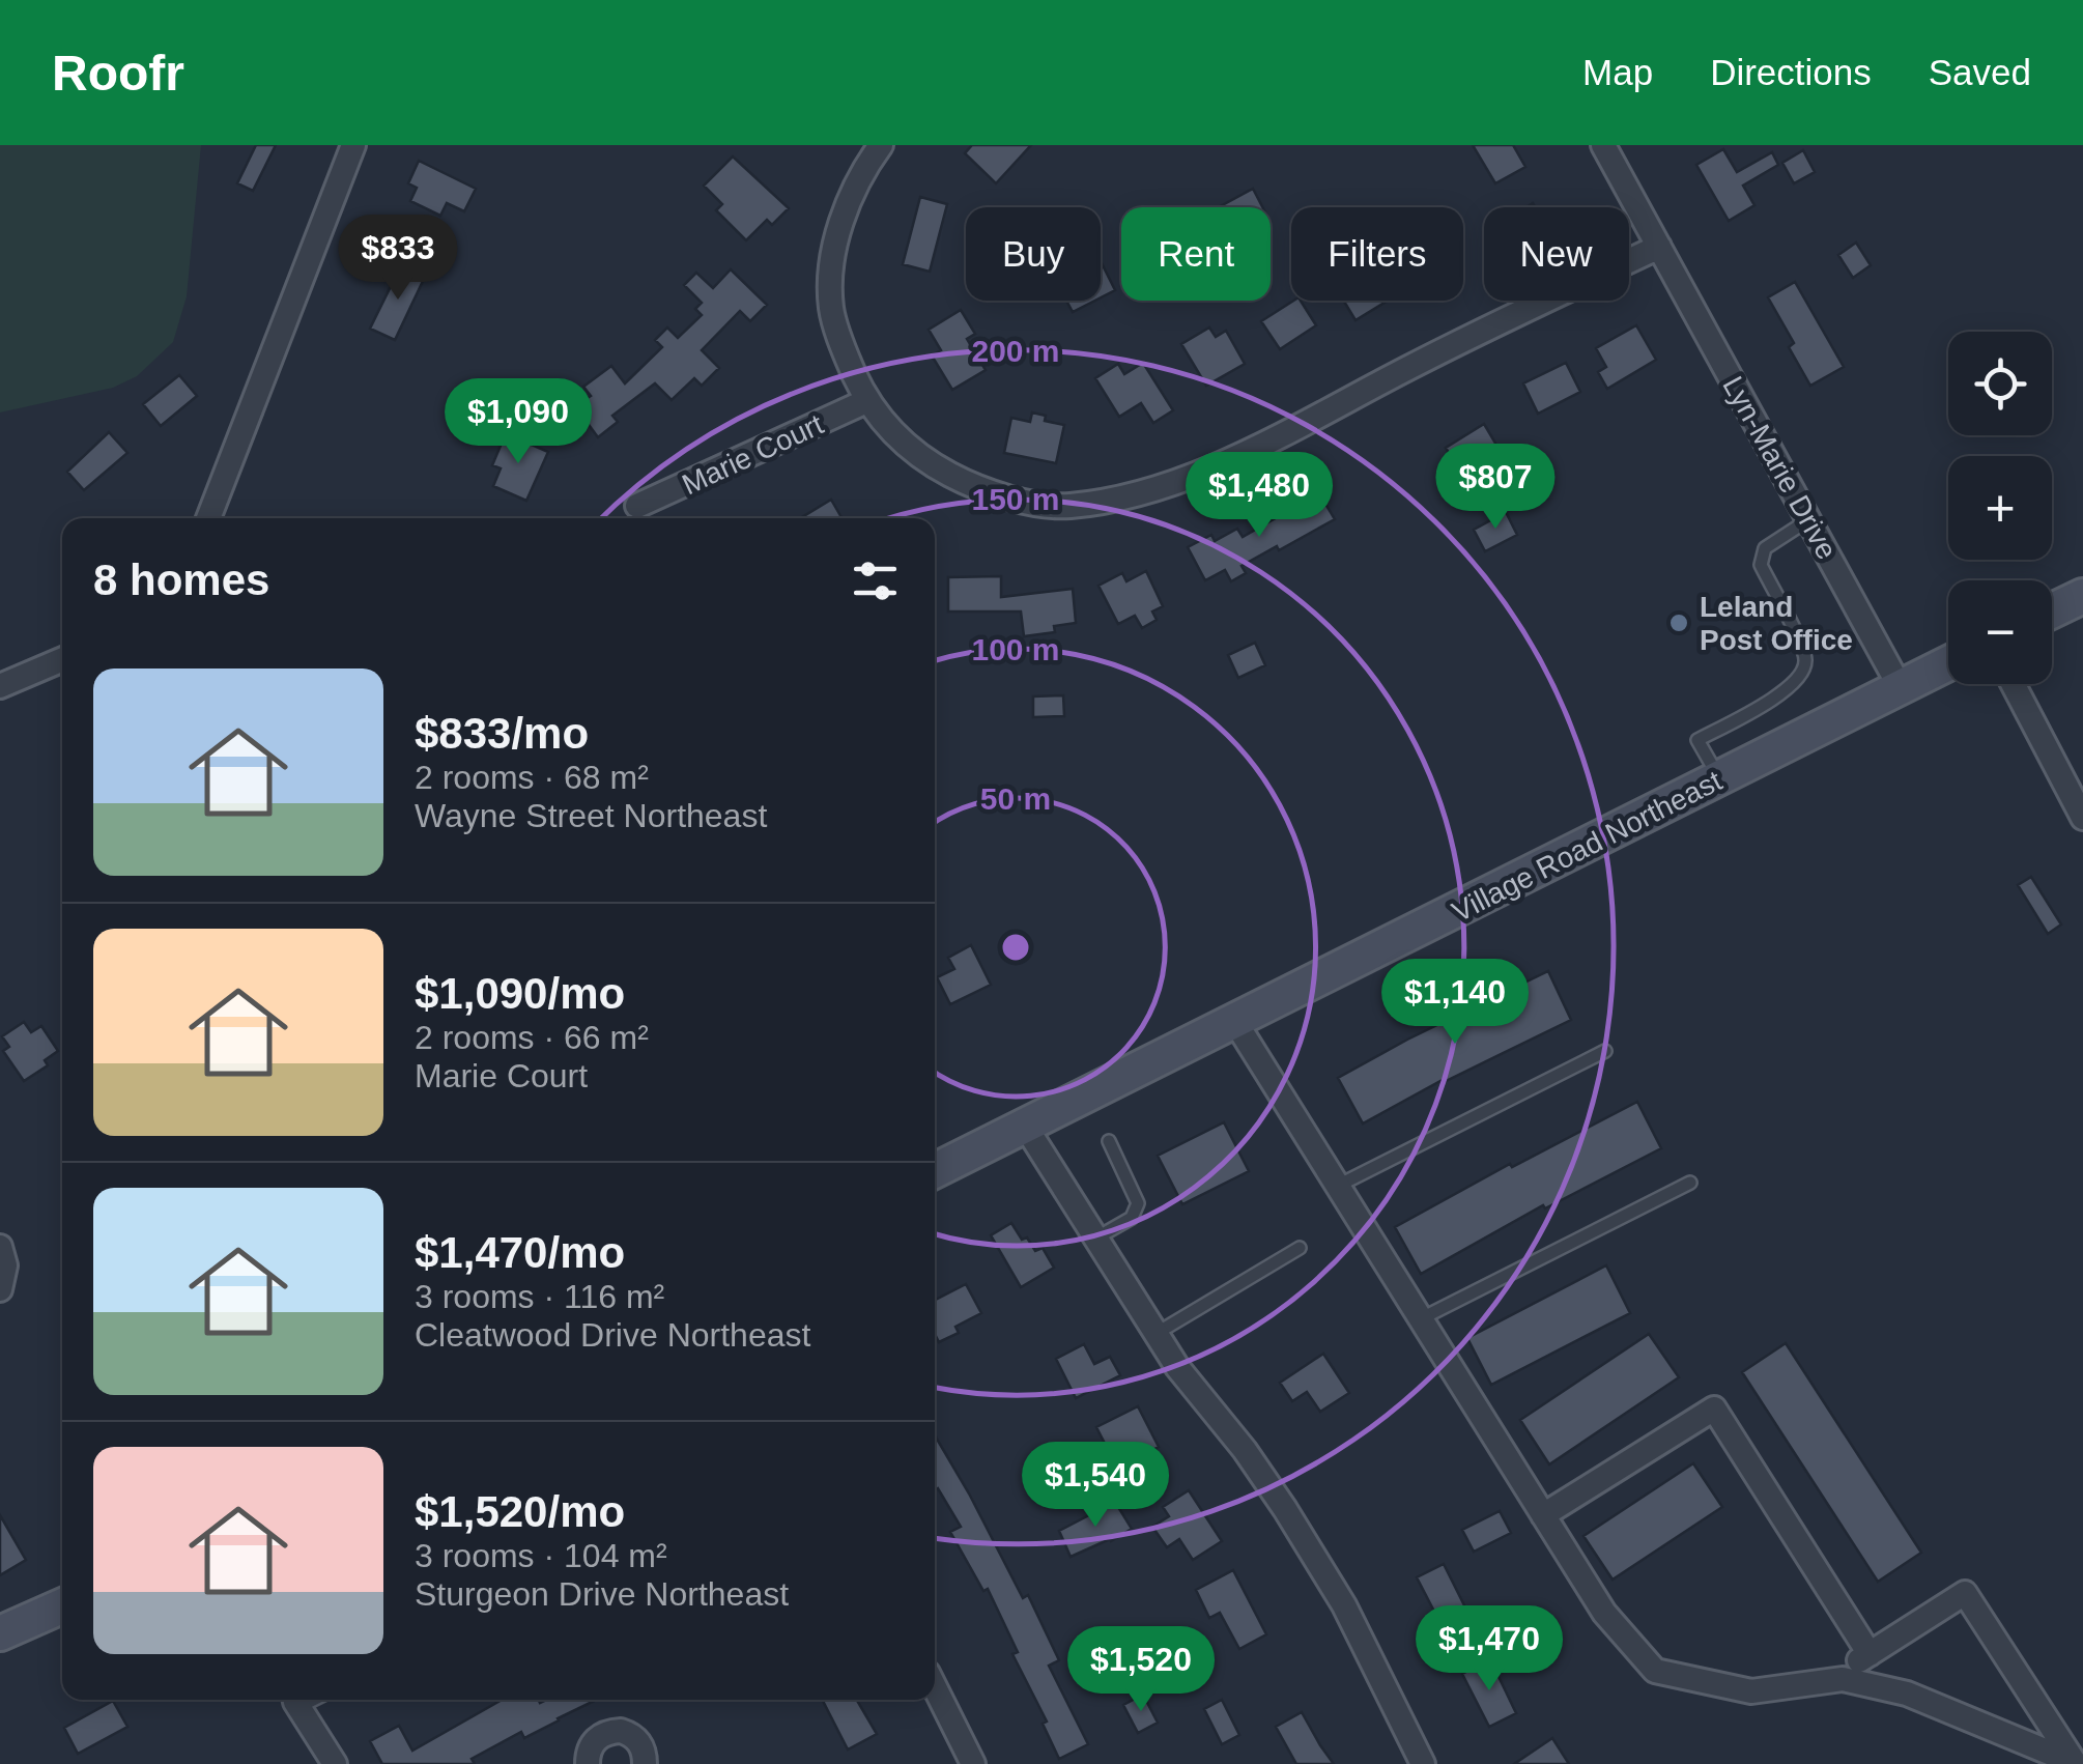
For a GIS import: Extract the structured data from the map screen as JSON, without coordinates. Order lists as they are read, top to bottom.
{
  "streets": {
    "main road": ["Village Road Northeast"],
    "street": ["Marie Court", "Lyn-Marie Drive"]
  },
  "crossings": [
    ["Lyn-Marie Drive", "Village Road Northeast"]
  ],
  "places": ["Leland Post Office"],
  "page": {
    "header": "Roofr",
    "nav": ["Map", "Directions", "Saved"],
    "chip": [
      "Buy",
      "Rent",
      "Filters",
      "New"
    ],
    "price": [
      "$833",
      "$1,090",
      "$807",
      "$1,480",
      "$1,140",
      "$1,540",
      "$1,470",
      "$1,520"
    ],
    "map_buttons": ["+", "−"],
    "heading": "8 homes",
    "list": [
      {
        "name": "$833/mo",
        "note": "2 rooms · 68 m² · Wayne Street Northeast"
      },
      {
        "name": "$1,090/mo",
        "note": "2 rooms · 66 m² · Marie Court"
      },
      {
        "name": "$1,470/mo",
        "note": "3 rooms · 116 m² · Cleatwood Drive Northeast"
      },
      {
        "name": "$1,520/mo",
        "note": "3 rooms · 104 m² · Sturgeon Drive Northeast"
      }
    ]
  },
  "rings": [
    "200 m",
    "150 m",
    "100 m",
    "50 m"
  ]
}
